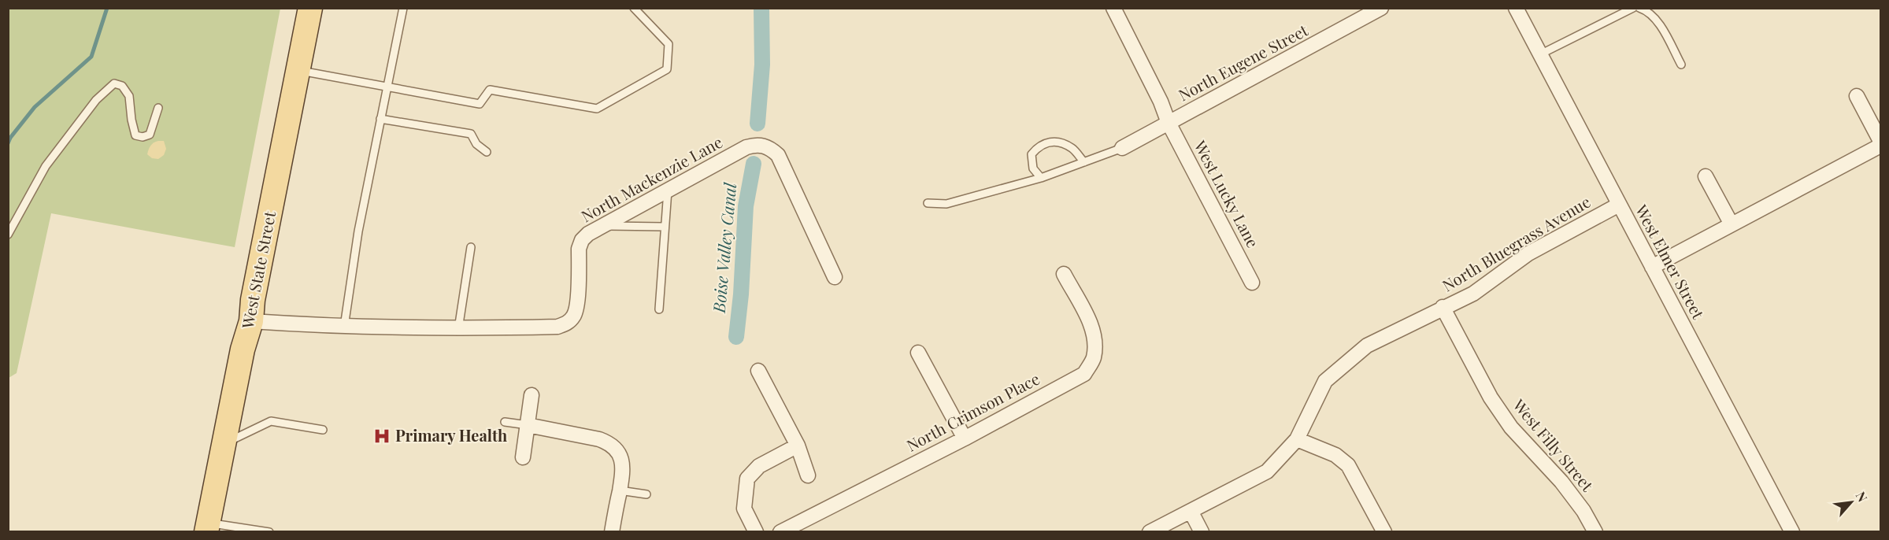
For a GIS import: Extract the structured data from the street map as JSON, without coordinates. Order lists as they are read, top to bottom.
{
  "streets": {
    "main road": ["West State Street"],
    "street": [
      "North Eugene Street",
      "North Mackenzie Lane",
      "West Lucky Lane",
      "North Bluegrass Avenue",
      "West Elmer Street",
      "North Crimson Place",
      "West Filly Street"
    ]
  },
  "crossings": [
    ["North Eugene Street", "West Lucky Lane"],
    ["North Mackenzie Lane", "West State Street"],
    ["North Bluegrass Avenue", "West Elmer Street"],
    ["North Bluegrass Avenue", "West Filly Street"]
  ],
  "water": ["Boise Valley Canal"],
  "places": {
    "hospital": ["Primary Health"]
  },
  "north": "top right"
}
